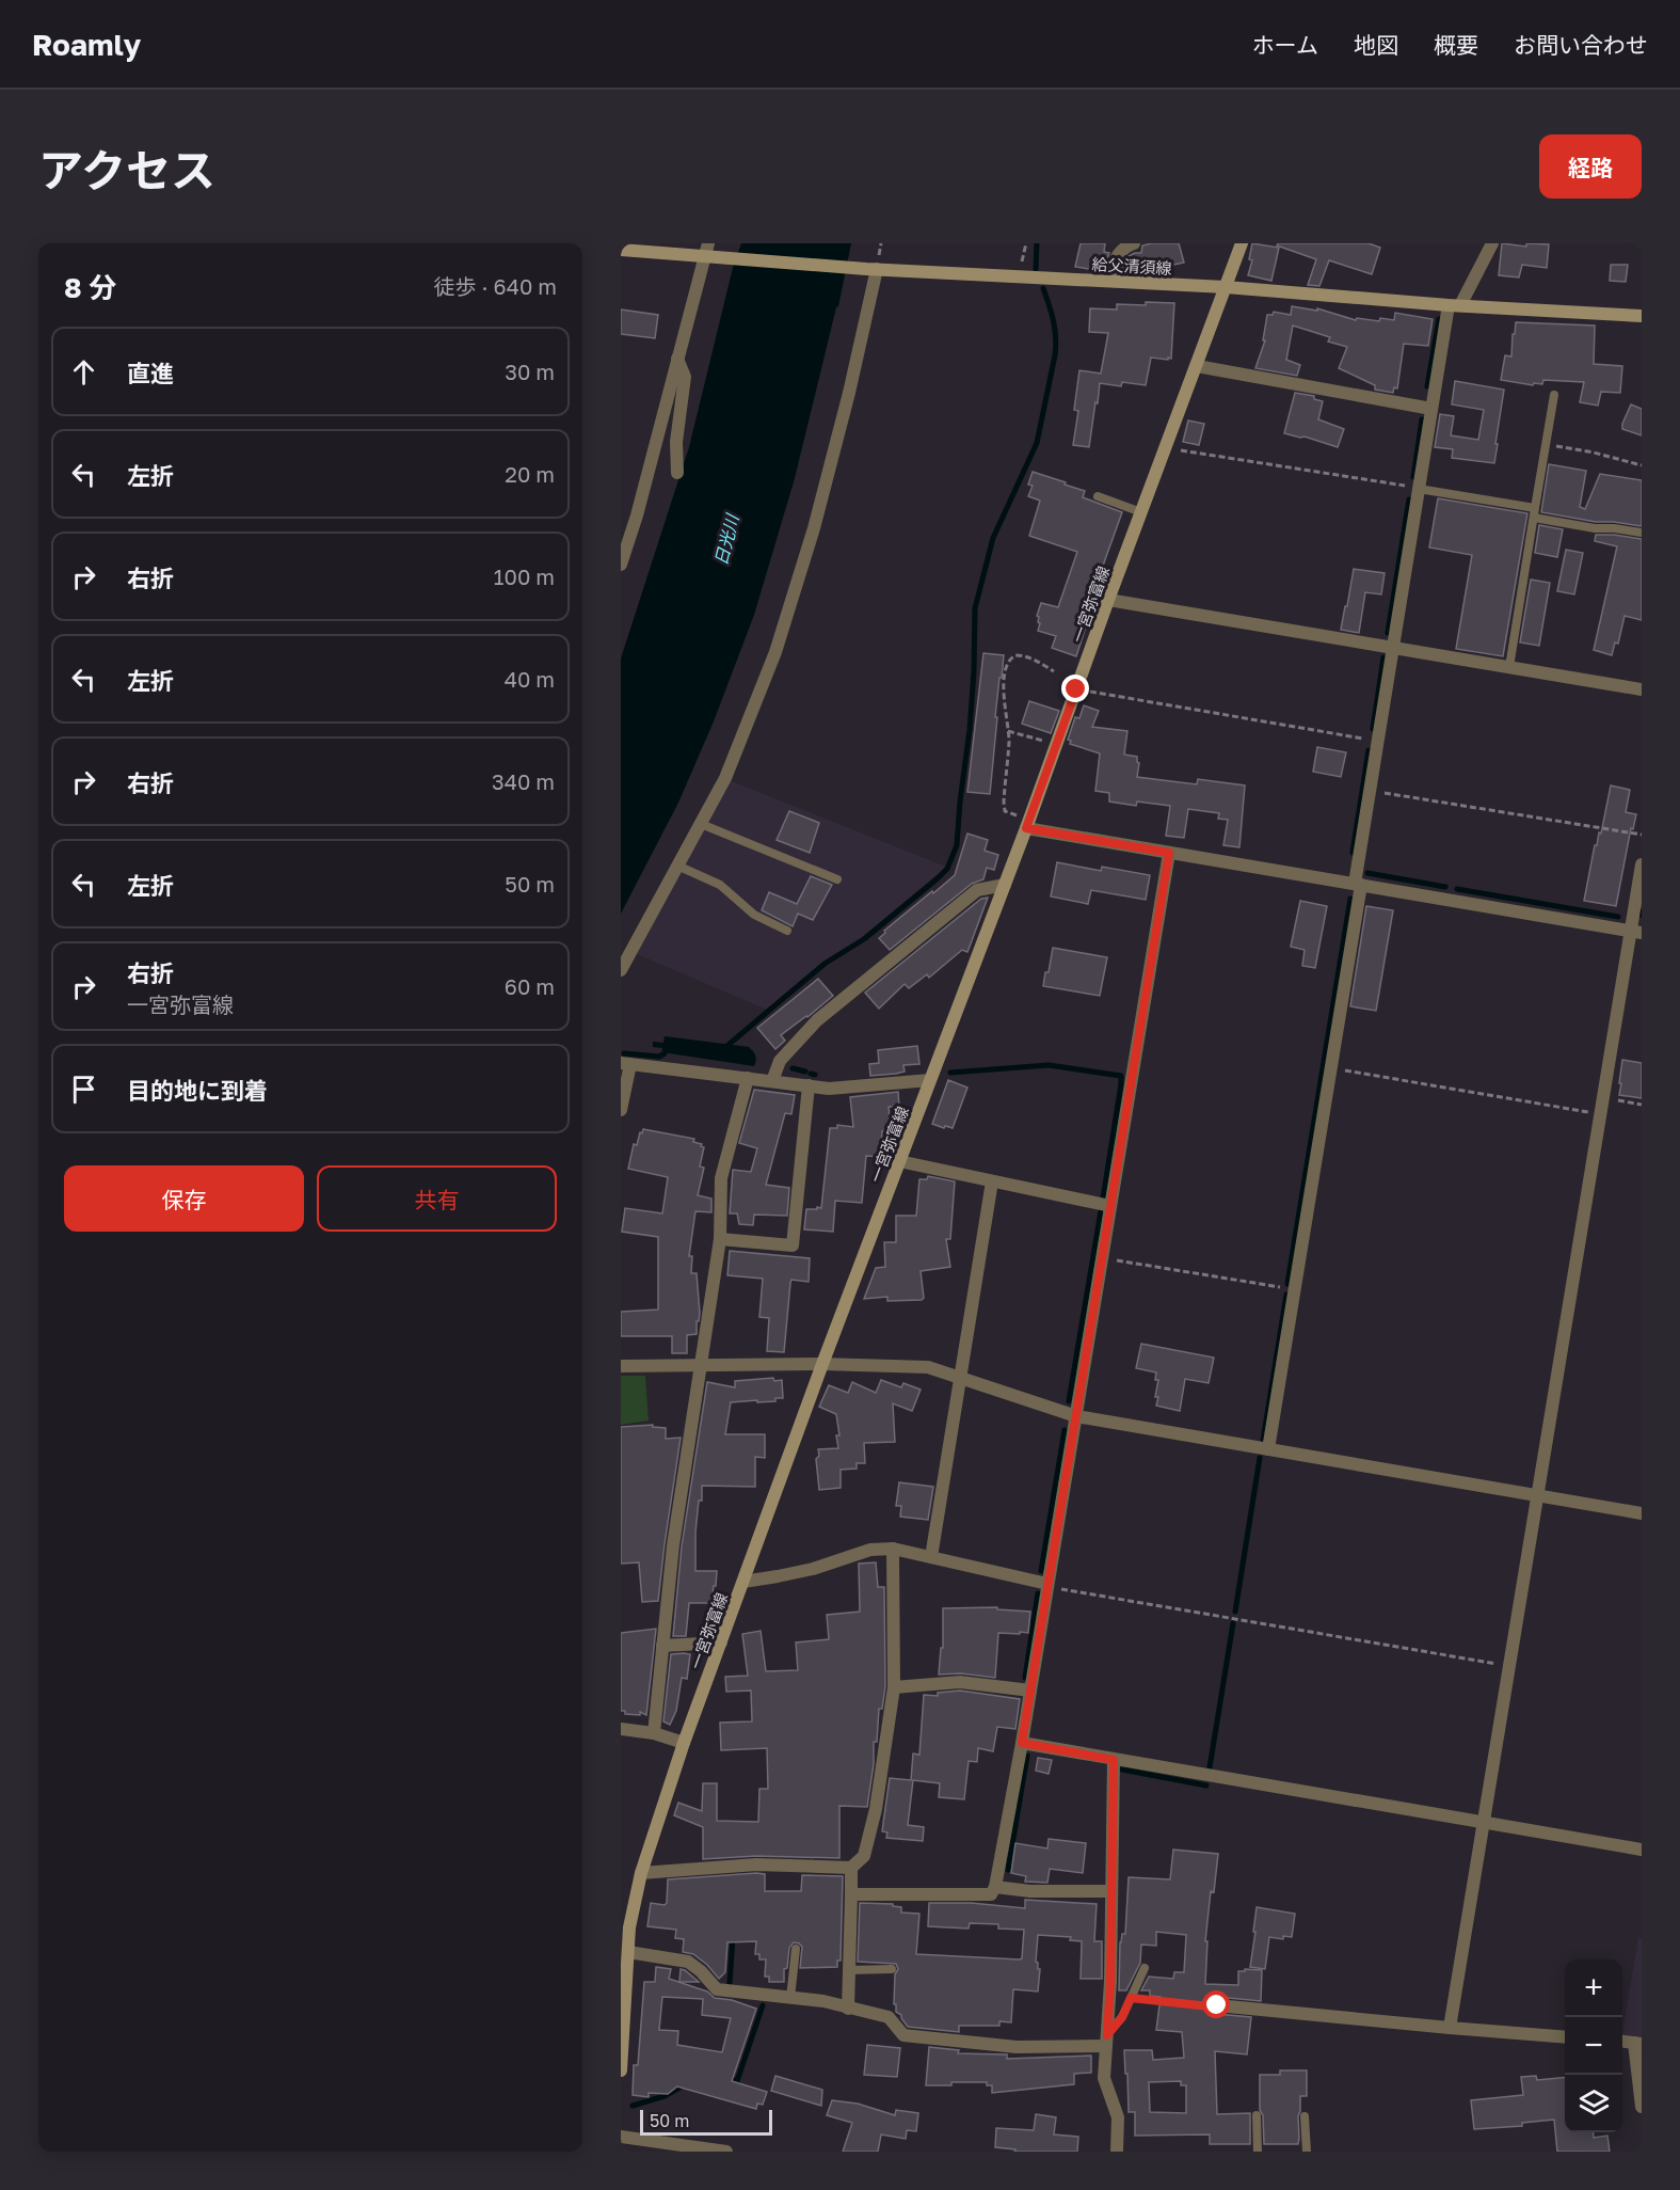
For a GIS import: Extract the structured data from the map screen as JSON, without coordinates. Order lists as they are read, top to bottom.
{
  "streets": {
    "main road": ["給父清須線", "一宮弥富線"]
  },
  "crossings": [
    ["給父清須線", "一宮弥富線"]
  ],
  "water": ["日光川"],
  "scale_bar": "50 m",
  "page": {
    "header": "Roamly",
    "nav": [
      "ホーム",
      "地図",
      "概要",
      "お問い合わせ"
    ],
    "title": "アクセス",
    "buttons": [
      "経路",
      ["保存", "共有"]
    ],
    "heading": ["8 分", "徒歩 · 640 m"],
    "list": [
      ["直進", "30 m"],
      ["左折", "20 m"],
      ["右折", "100 m"],
      ["左折", "40 m"],
      ["右折", "340 m"],
      ["左折", "50 m"],
      ["右折", "一宮弥富線", "60 m"],
      "目的地に到着"
    ],
    "map_buttons": ["+", "−"],
    "scale": "50 m"
  }
}
